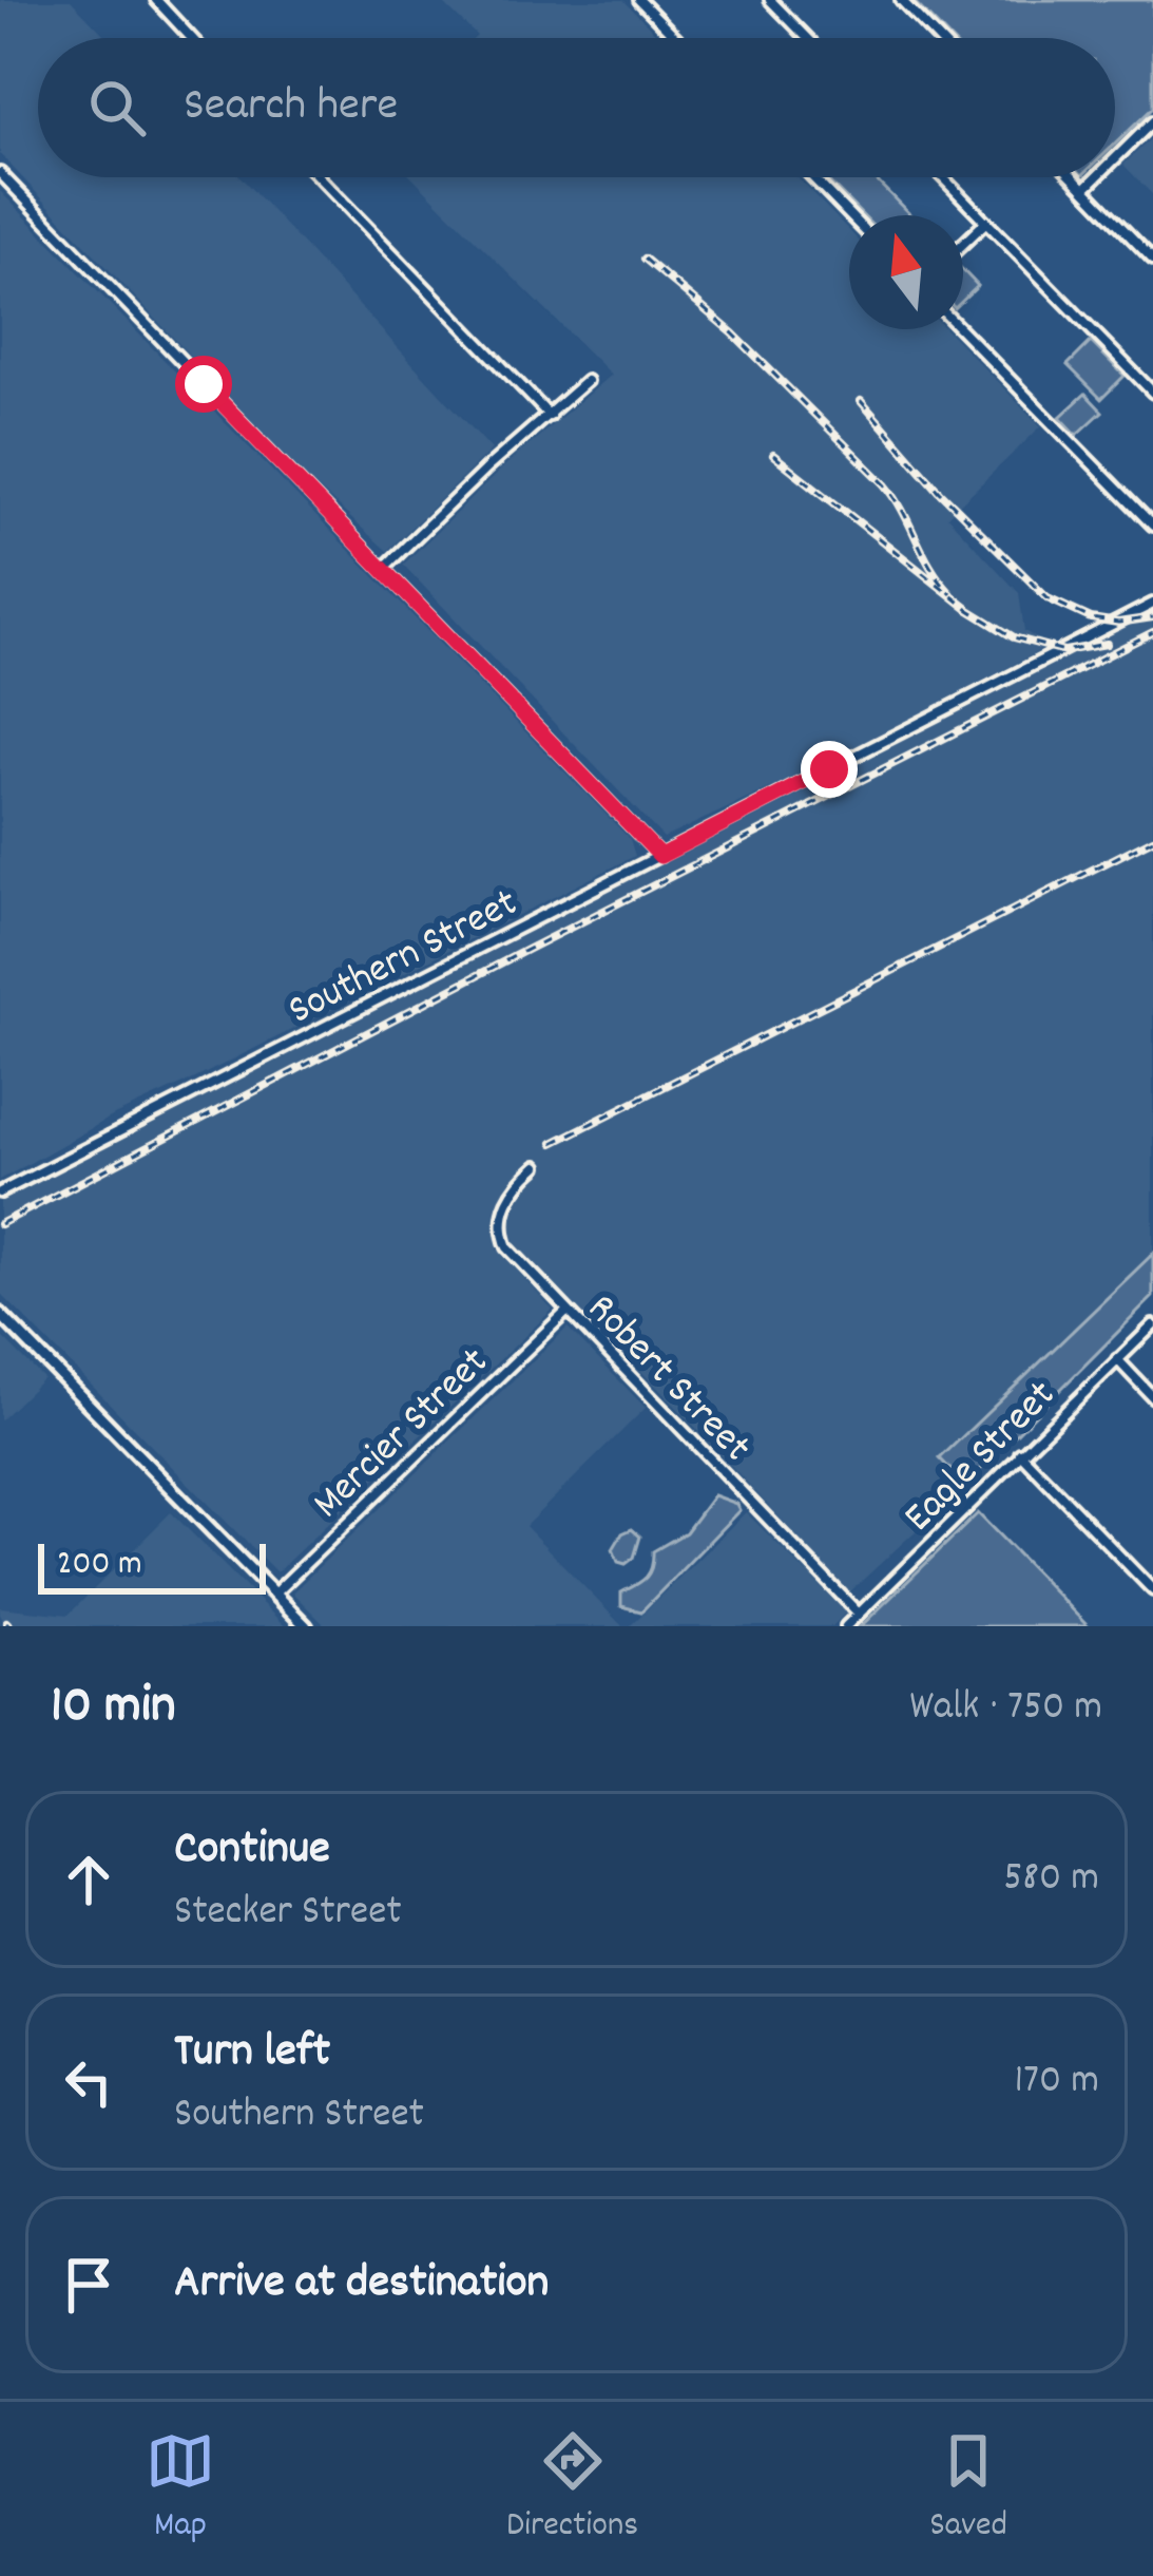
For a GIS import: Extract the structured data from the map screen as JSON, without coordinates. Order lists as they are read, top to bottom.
{
  "streets": {
    "street": [
      "Southern Street",
      "Robert Street",
      "Mercier Street",
      "Eagle Street"
    ]
  },
  "crossings": [
    ["Robert Street", "Mercier Street"],
    ["Robert Street", "Eagle Street"]
  ],
  "scale_bar": "200 m",
  "north": "top",
  "page": {
    "search": "Search here",
    "scale": "200 m",
    "heading": ["10 min", "Walk · 750 m"],
    "list": [
      ["Continue", "Stecker Street", "580 m"],
      ["Turn left", "Southern Street", "170 m"],
      "Arrive at destination"
    ],
    "nav": ["Map", "Directions", "Saved"]
  }
}
